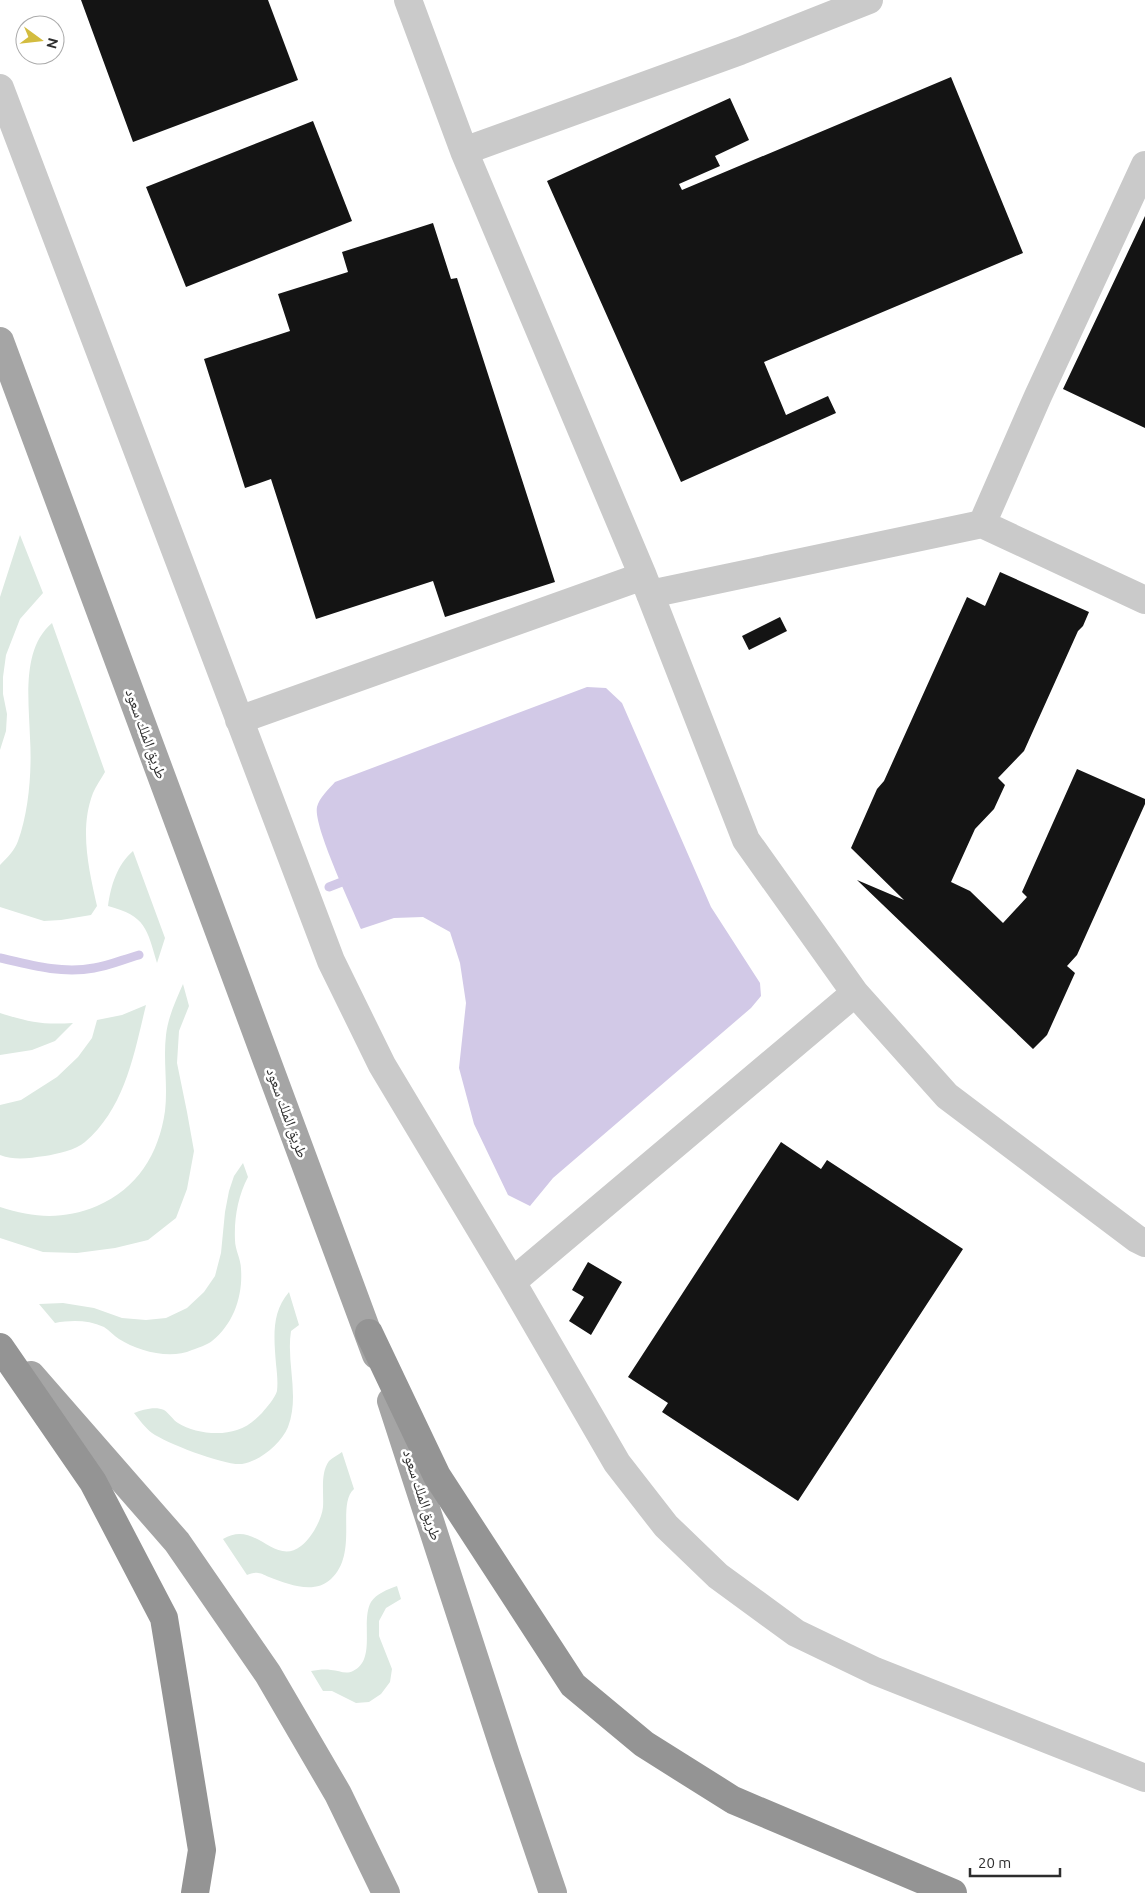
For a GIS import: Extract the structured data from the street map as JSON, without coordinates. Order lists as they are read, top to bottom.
{
  "streets": {
    "main road": ["طريق الملك سعود"]
  },
  "scale_bar": "20 m",
  "north": "right"
}
